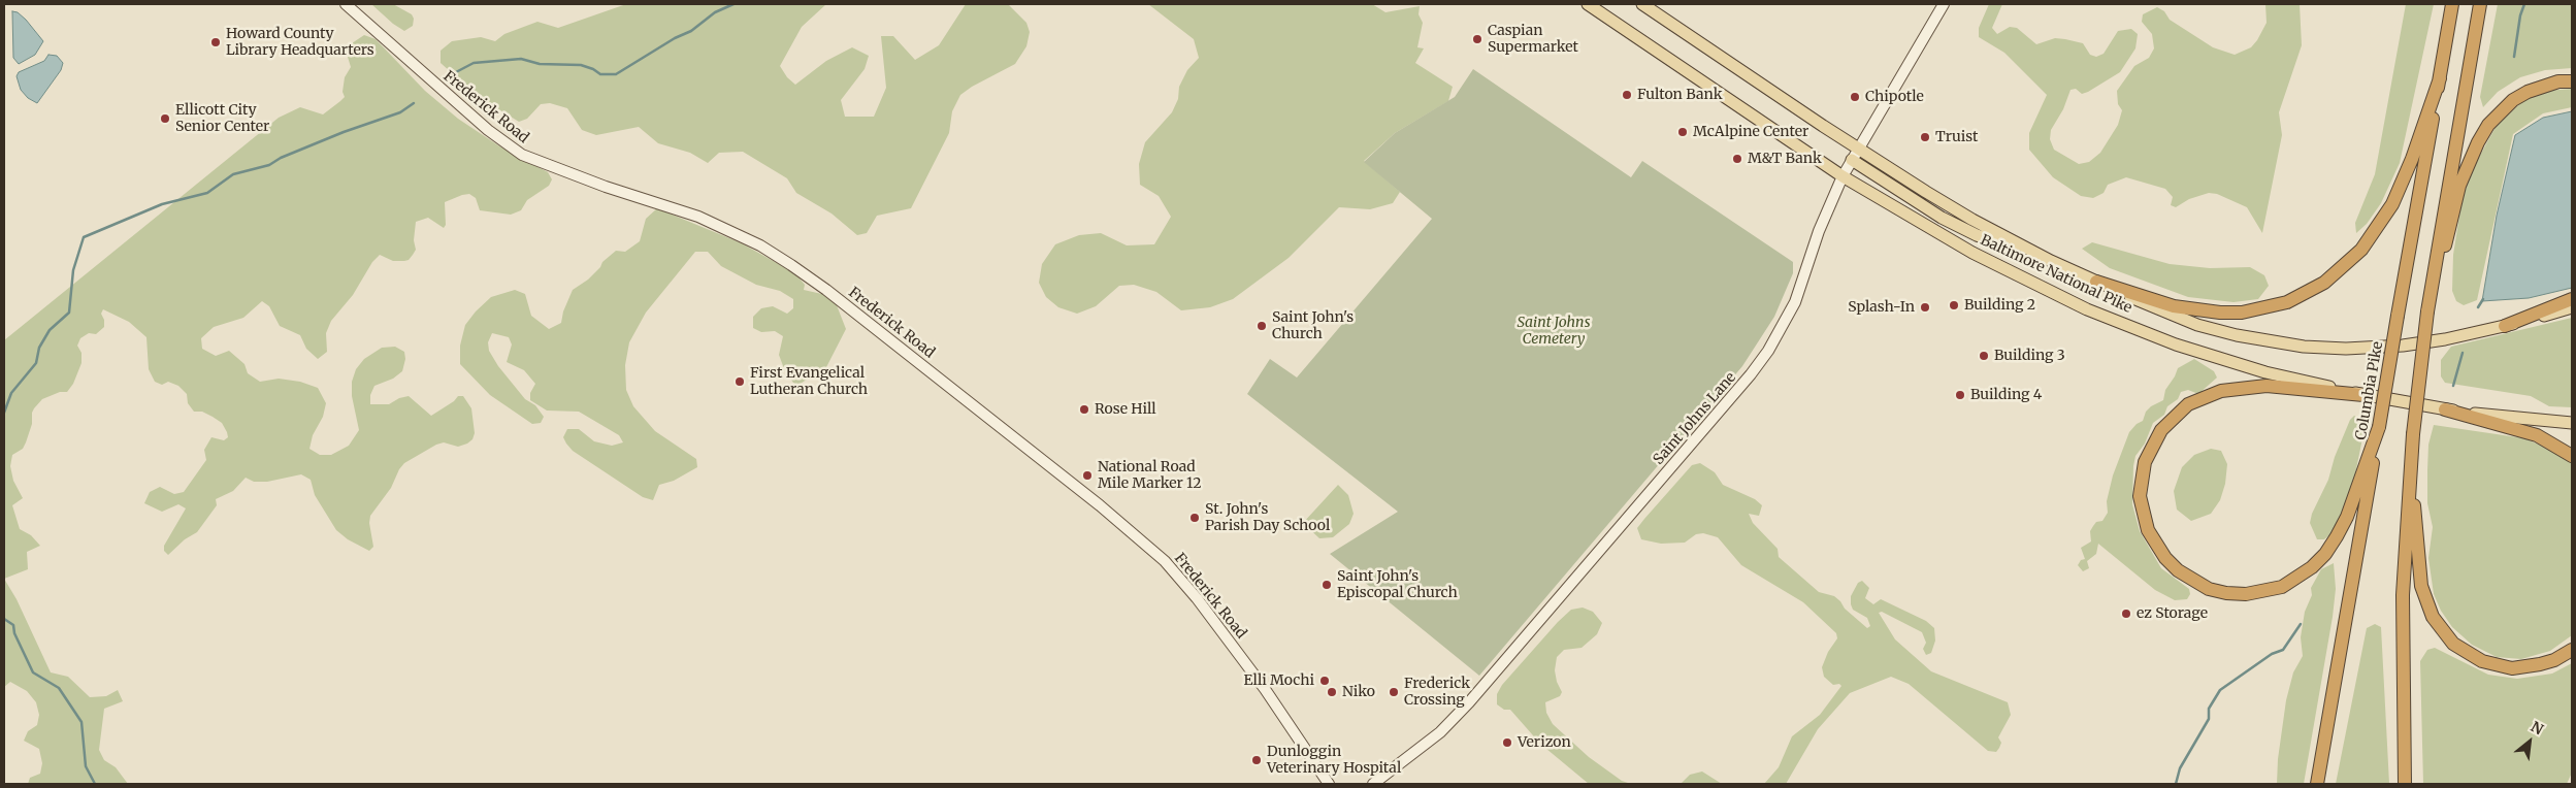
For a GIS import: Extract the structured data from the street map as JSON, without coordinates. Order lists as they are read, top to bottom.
{
  "streets": {
    "highway": ["Columbia Pike"],
    "main road": ["Frederick Road", "Baltimore National Pike", "Saint Johns Lane"]
  },
  "crossings": [
    ["Baltimore National Pike", "Saint Johns Lane"]
  ],
  "parks": ["Saint Johns Cemetery"],
  "places": [
    "Caspian Supermarket",
    "Howard County Library Headquarters",
    "Fulton Bank",
    "Chipotle",
    "Ellicott City Senior Center",
    "McAlpine Center",
    "Truist",
    "M&T Bank",
    "Building 2",
    "Splash-In",
    "Saint John's Church",
    "Building 3",
    "First Evangelical Lutheran Church",
    "Building 4",
    "Rose Hill",
    "National Road Mile Marker 12",
    "St. John's Parish Day School",
    "Saint John's Episcopal Church",
    "ez Storage",
    "Elli Mochi",
    "Niko",
    "Frederick Crossing",
    "Verizon",
    "Dunloggin Veterinary Hospital"
  ],
  "north": "top right"
}
